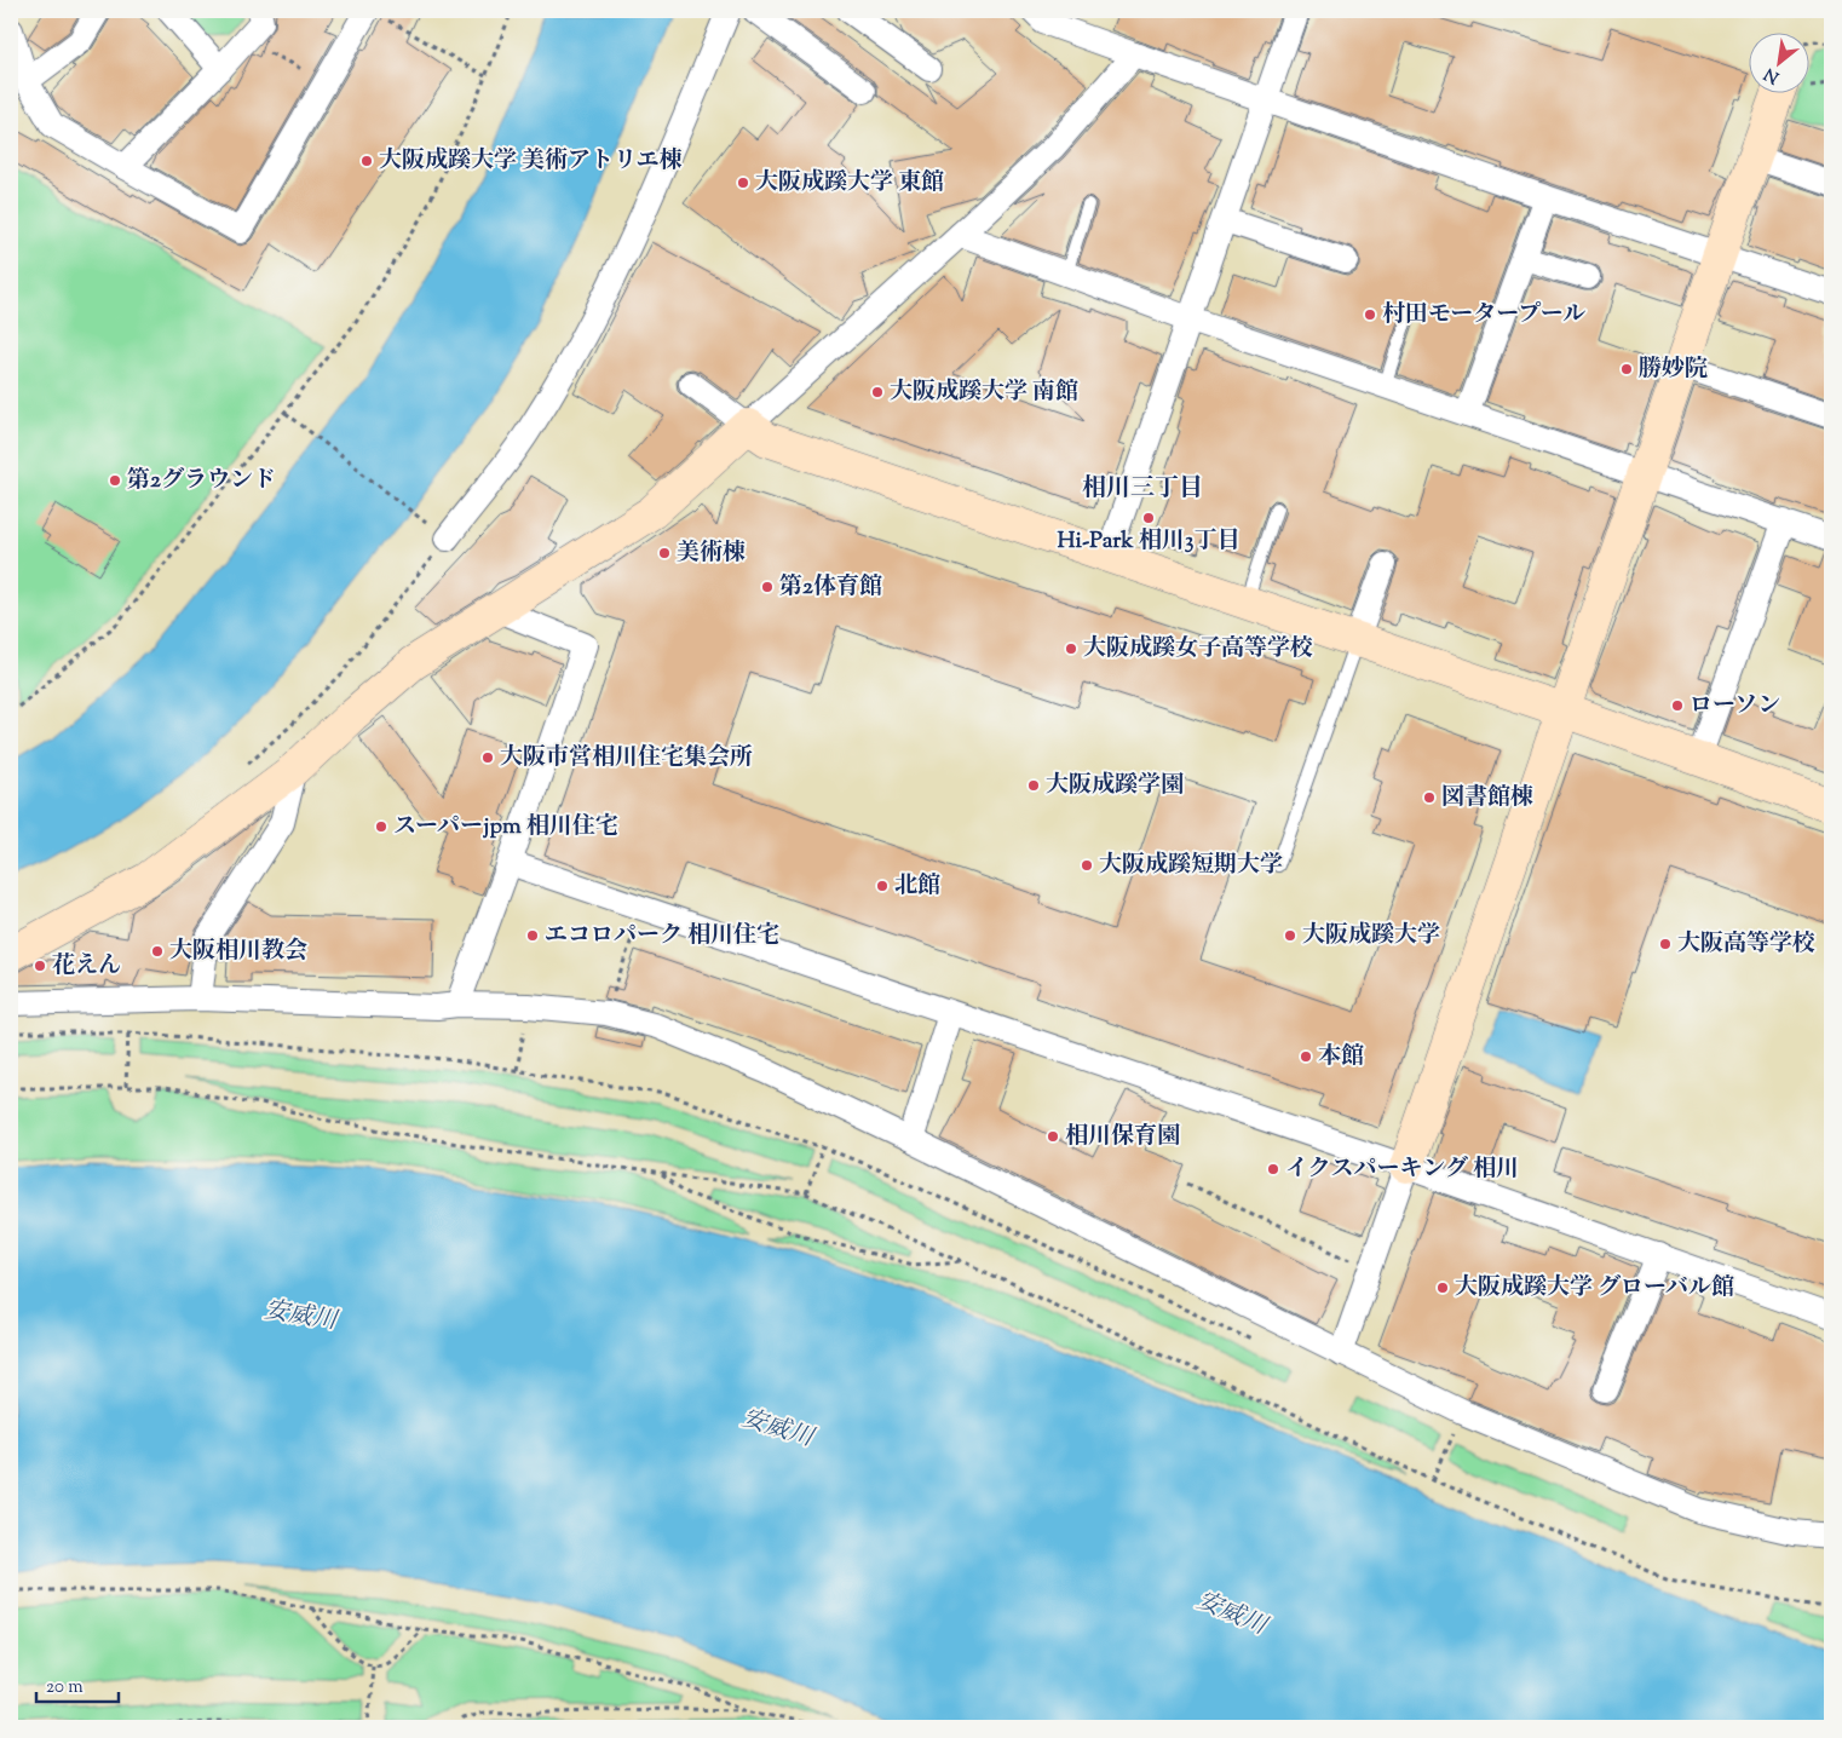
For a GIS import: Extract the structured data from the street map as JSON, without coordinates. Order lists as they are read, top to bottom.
{
  "districts": ["相川三丁目"],
  "water": ["安威川"],
  "places": [
    "大阪成蹊大学 美術アトリエ棟",
    "大阪成蹊大学 東館",
    "村田モータープール",
    "勝妙院",
    "大阪成蹊大学 南館",
    "第2グラウンド",
    "Hi-Park 相川3丁目",
    "美術棟",
    "第2体育館",
    "大阪成蹊女子高等学校",
    "ローソン",
    "大阪市営相川住宅集会所",
    "大阪成蹊学園",
    "図書館棟",
    "スーパーjpm 相川住宅",
    "大阪成蹊短期大学",
    "北館",
    "エコロパーク 相川住宅",
    "大阪成蹊大学",
    "大阪高等学校",
    "大阪相川教会",
    "花えん",
    "本館",
    "相川保育園",
    "イクスパーキング 相川",
    "大阪成蹊大学 グローバル館"
  ],
  "scale_bar": "20 m",
  "north": "bottom left"
}
